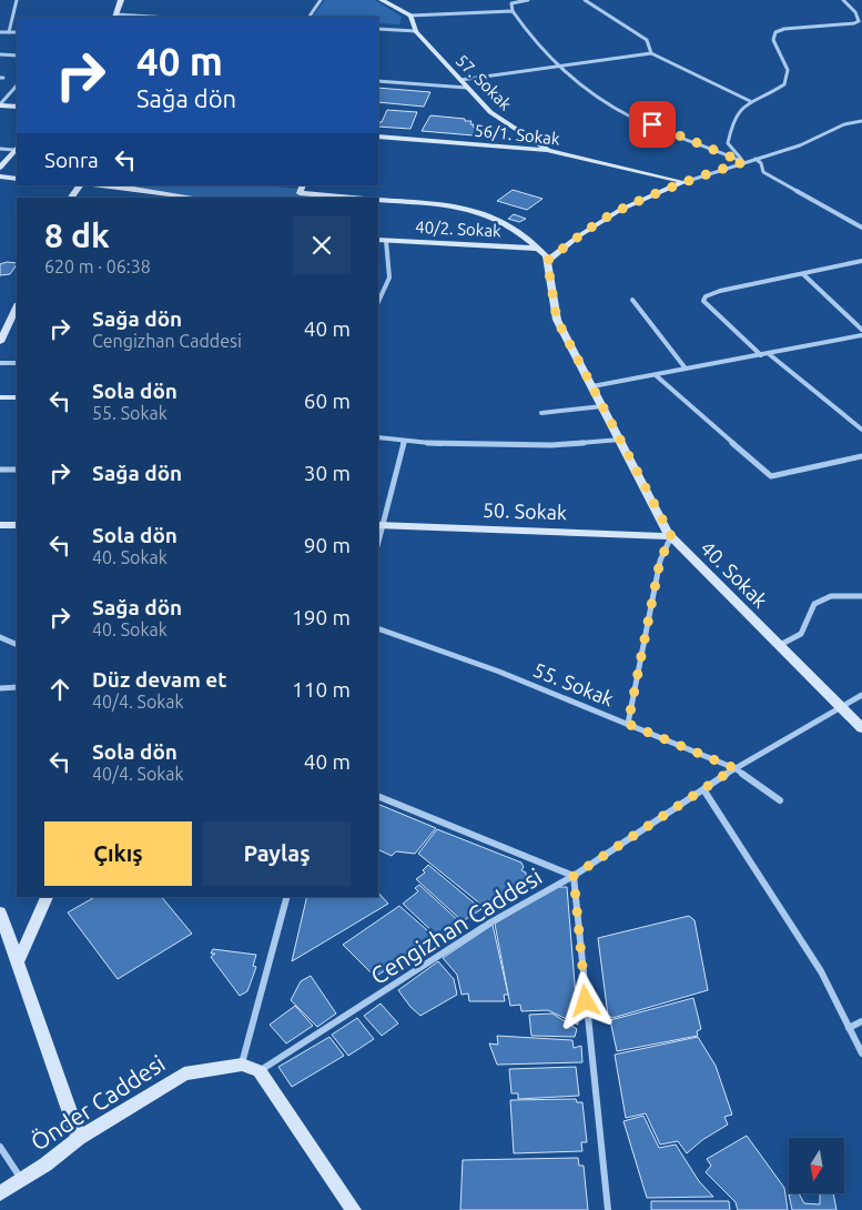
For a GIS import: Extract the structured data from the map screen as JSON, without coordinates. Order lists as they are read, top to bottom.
{
  "streets": {
    "street": [
      "57. Sokak",
      "56/1. Sokak",
      "40/2. Sokak",
      "50. Sokak",
      "40. Sokak",
      "55. Sokak",
      "Cengizhan Caddesi",
      "Önder Caddesi"
    ]
  },
  "crossings": [
    ["57. Sokak", "56/1. Sokak"],
    ["50. Sokak", "40. Sokak"],
    ["40. Sokak", "Cengizhan Caddesi"],
    ["55. Sokak", "Cengizhan Caddesi"],
    ["Cengizhan Caddesi", "Önder Caddesi"]
  ],
  "north": "bottom",
  "page": {
    "turn": ["40 m", "Sağa dön"],
    "then": "Sonra",
    "heading": ["8 dk", "620 m · 06:38"],
    "list": [
      {
        "name": "Sağa dön",
        "note": "Cengizhan Caddesi",
        "value": "40 m"
      },
      {
        "name": "Sola dön",
        "note": "55. Sokak",
        "value": "60 m"
      },
      {
        "name": "Sağa dön",
        "value": "30 m"
      },
      {
        "name": "Sola dön",
        "note": "40. Sokak",
        "value": "90 m"
      },
      {
        "name": "Sağa dön",
        "note": "40. Sokak",
        "value": "190 m"
      },
      {
        "name": "Düz devam et",
        "note": "40/4. Sokak",
        "value": "110 m"
      },
      {
        "name": "Sola dön",
        "note": "40/4. Sokak",
        "value": "40 m"
      }
    ],
    "buttons": ["Çıkış", "Paylaş"]
  }
}
